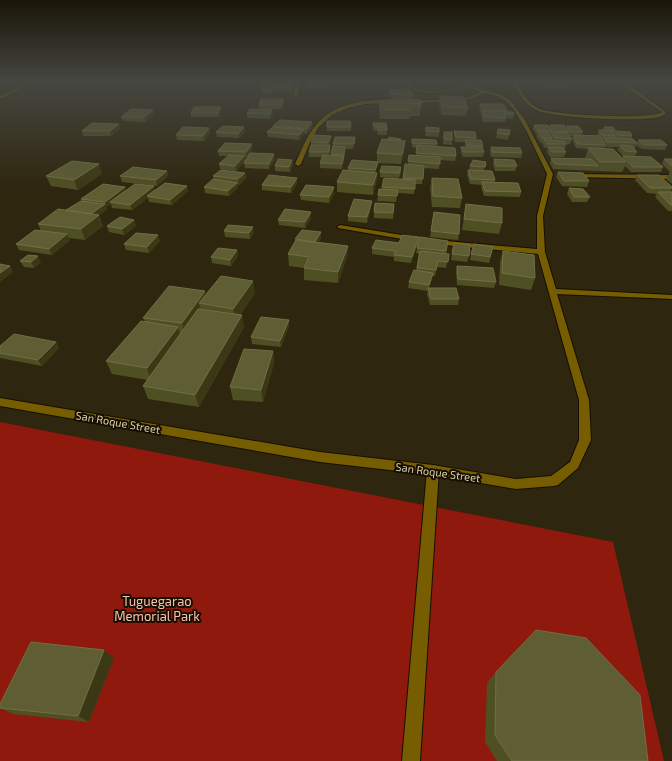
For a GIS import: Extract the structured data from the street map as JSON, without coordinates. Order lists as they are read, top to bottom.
{
  "streets": {
    "street": ["San Roque Street"]
  },
  "parks": ["Tuguegarao Memorial Park"]
}
